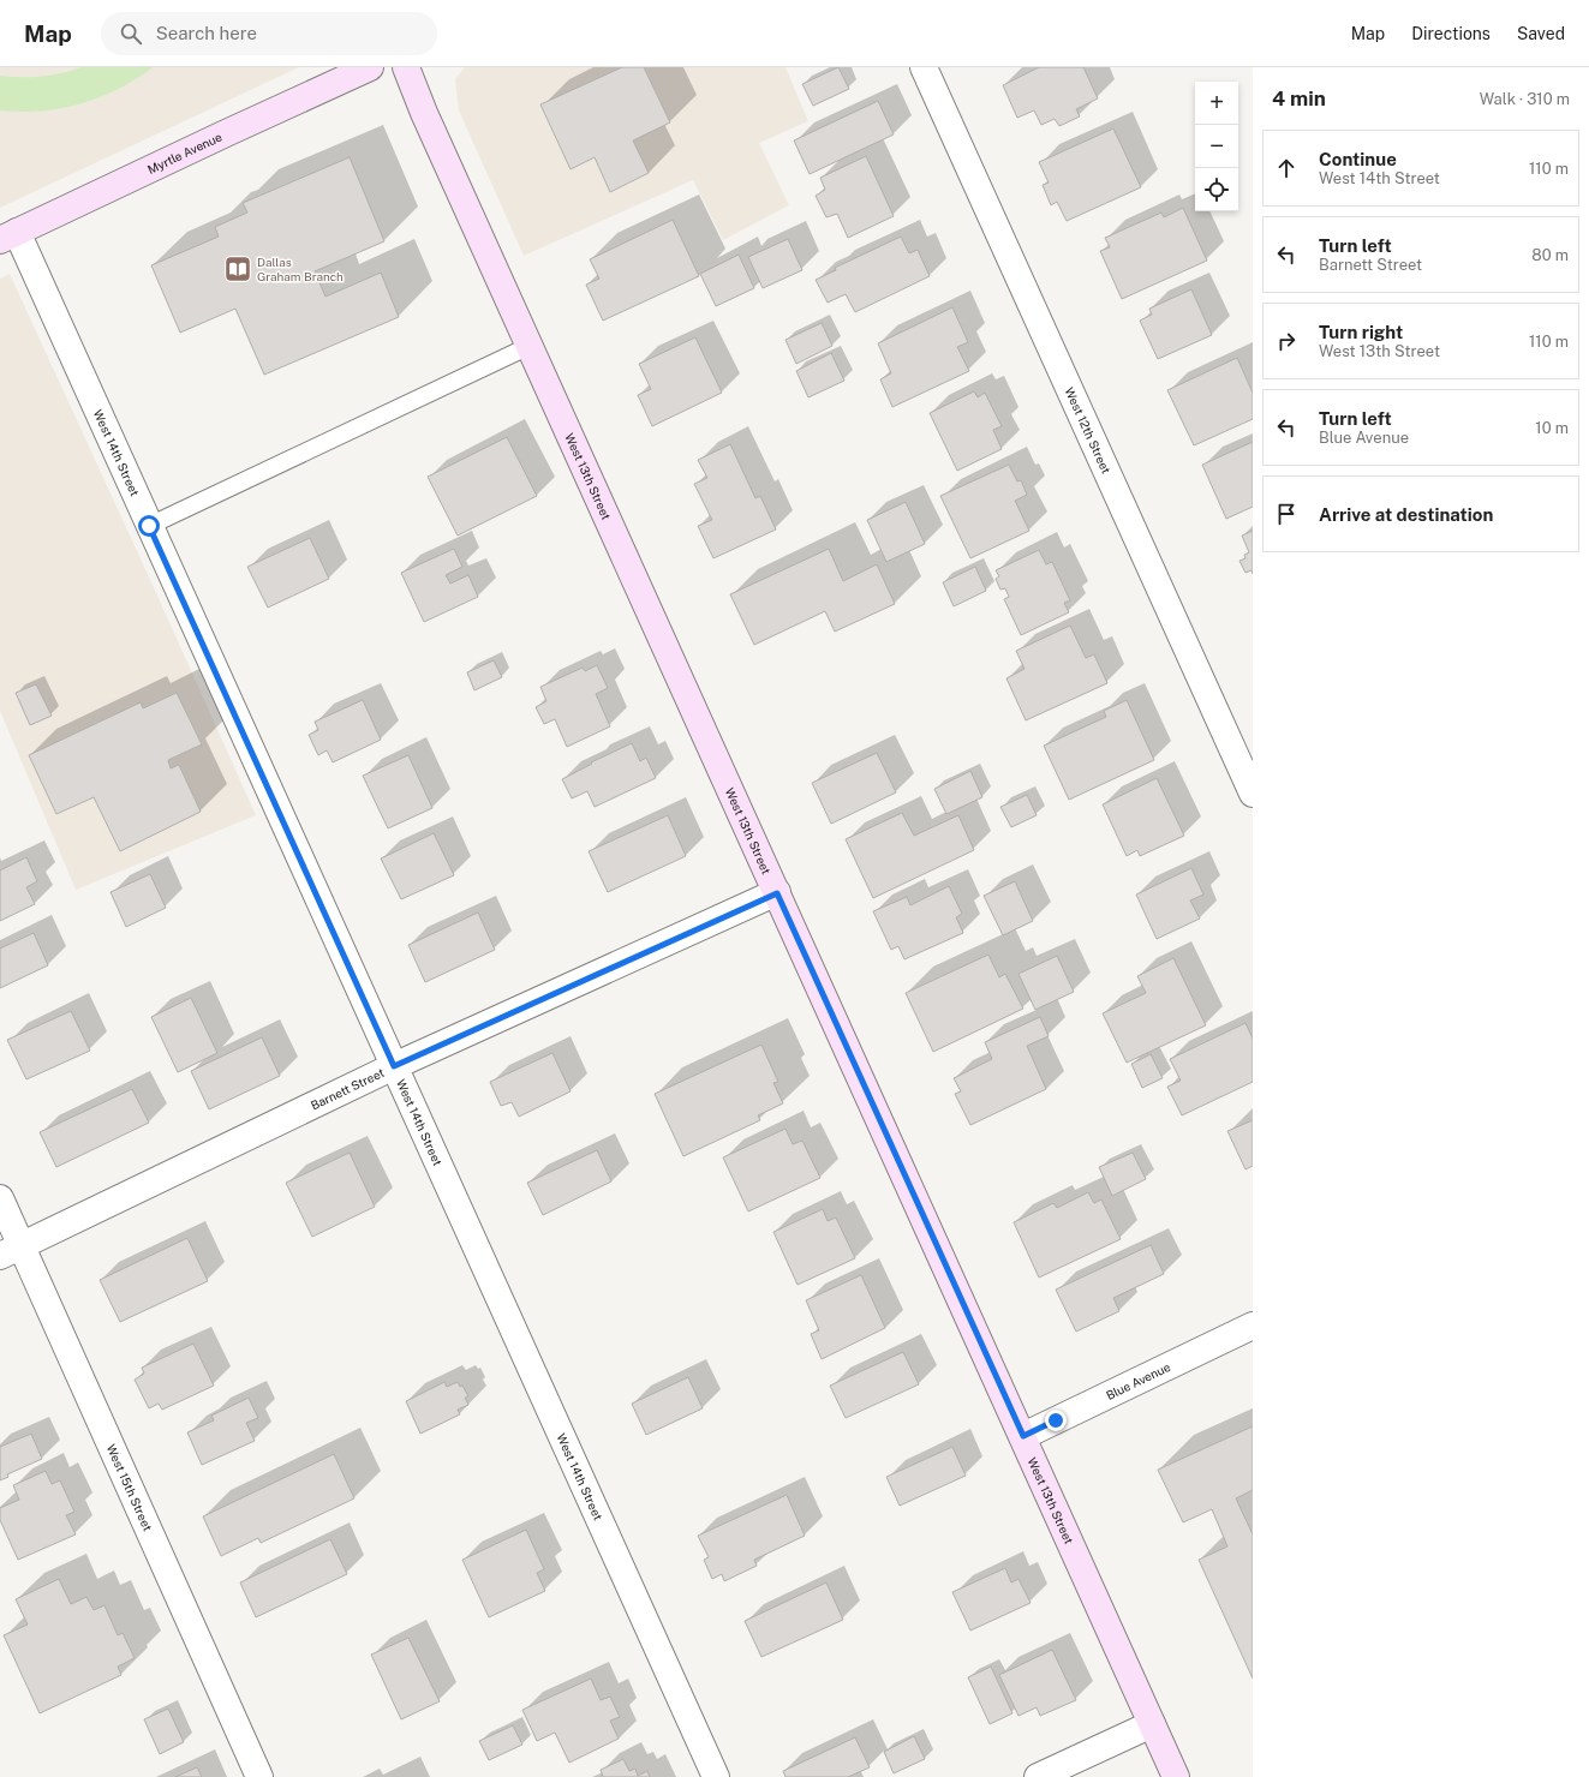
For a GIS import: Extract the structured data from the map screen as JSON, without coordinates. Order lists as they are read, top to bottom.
{
  "streets": {
    "street": [
      "Myrtle Avenue",
      "West 12th Street",
      "West 14th Street",
      "West 13th Street",
      "Barnett Street",
      "Blue Avenue",
      "West 15th Street"
    ]
  },
  "crossings": [
    ["Myrtle Avenue", "West 14th Street"],
    ["West 14th Street", "Barnett Street"],
    ["West 13th Street", "Barnett Street"],
    ["West 13th Street", "Blue Avenue"],
    ["Barnett Street", "West 15th Street"]
  ],
  "places": {
    "library": ["Dallas Graham Branch"]
  },
  "page": {
    "header": "Map",
    "search": "Search here",
    "nav": ["Map", "Directions", "Saved"],
    "heading": ["4 min", "Walk · 310 m"],
    "map_buttons": ["+", "−"],
    "list": [
      ["Continue", "West 14th Street", "110 m"],
      ["Turn left", "Barnett Street", "80 m"],
      ["Turn right", "West 13th Street", "110 m"],
      ["Turn left", "Blue Avenue", "10 m"],
      "Arrive at destination"
    ]
  }
}
